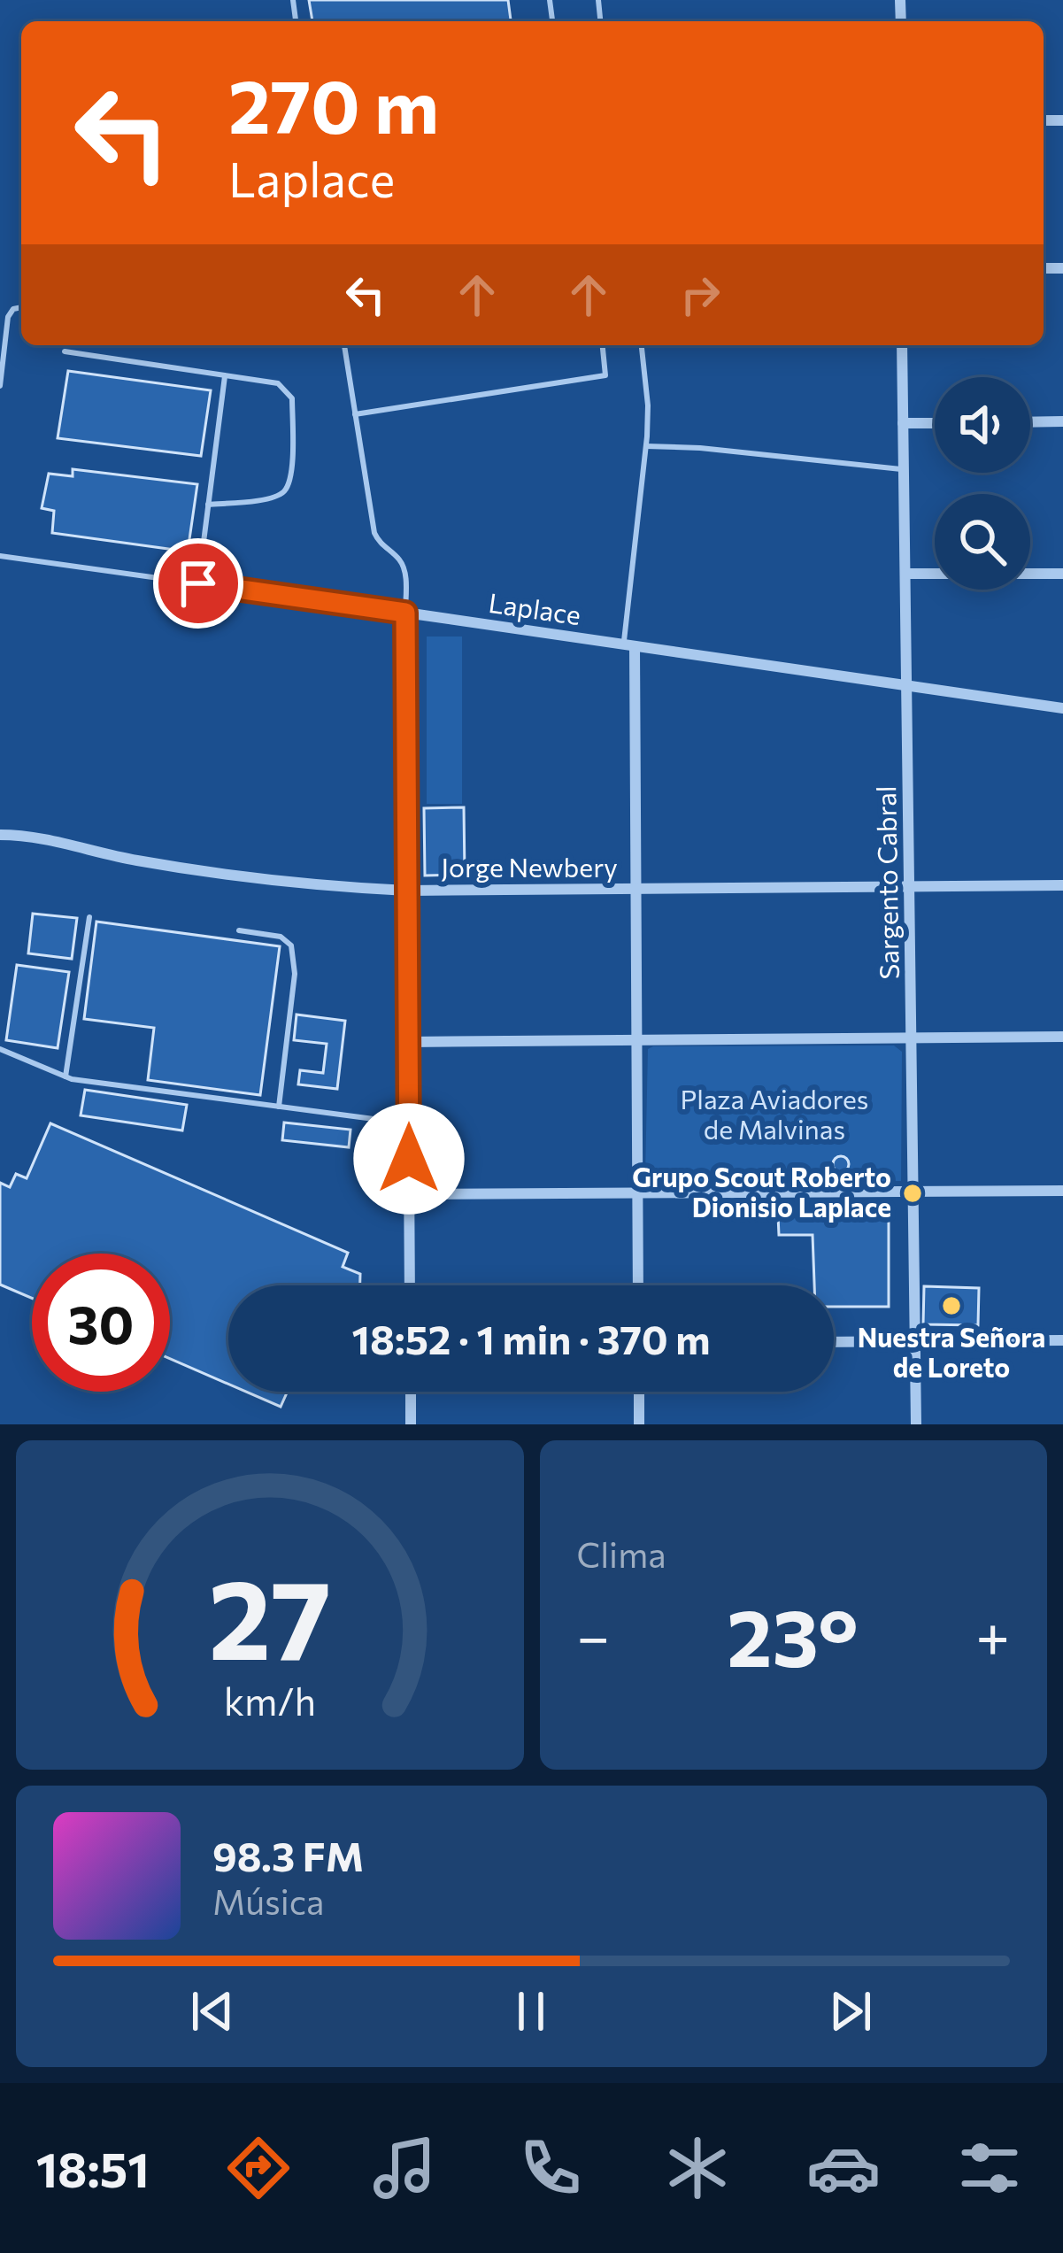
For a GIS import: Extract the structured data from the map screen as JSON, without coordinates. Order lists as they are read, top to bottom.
{
  "streets": {
    "street": ["Laplace", "Jorge Newbery", "Sargento Cabral"]
  },
  "crossings": [
    ["Laplace", "Sargento Cabral"],
    ["Jorge Newbery", "Sargento Cabral"]
  ],
  "parks": ["Plaza Aviadores de Malvinas"],
  "places": ["Grupo Scout Roberto Dionisio Laplace", "Nuestra Señora de Loreto"],
  "page": {
    "turn": ["270 m", "Laplace"],
    "limit": "30",
    "trip": "18:52 · 1 min · 370 m",
    "tile": "Clima",
    "heat": ["−", "23°", "+"],
    "song": ["98.3 FM", "Música"],
    "tabs": "18:51",
    "gauge": ["27", "km/h"]
  }
}
